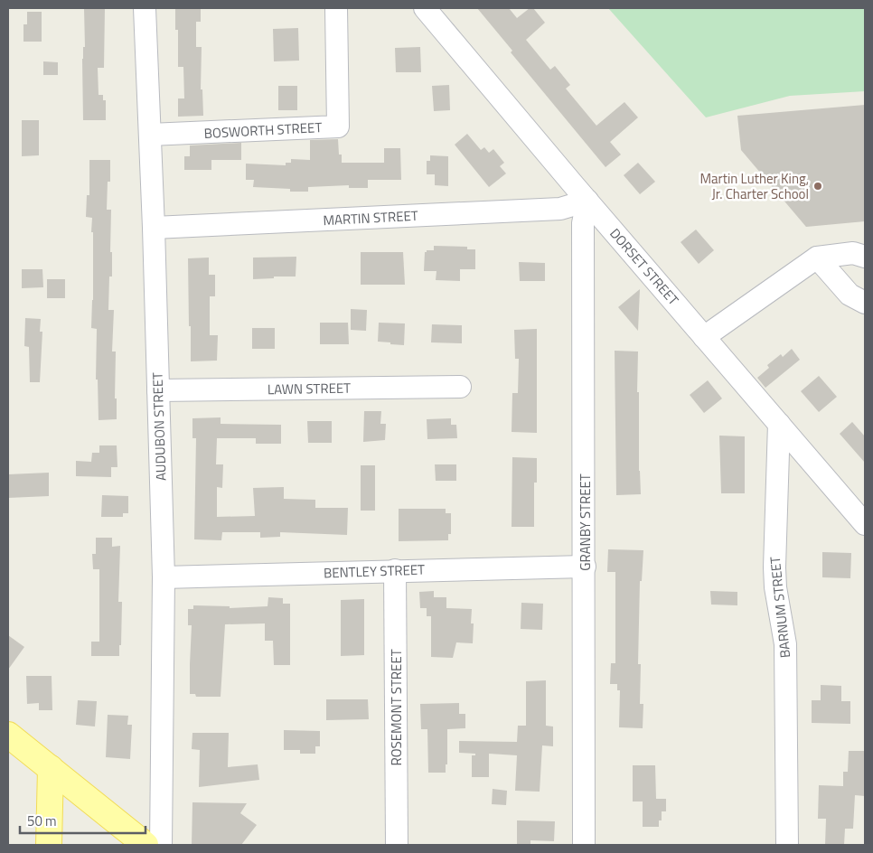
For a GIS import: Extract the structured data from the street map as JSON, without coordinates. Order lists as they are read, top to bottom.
{
  "streets": {
    "street": [
      "BOSWORTH STREET",
      "MARTIN STREET",
      "DORSET STREET",
      "LAWN STREET",
      "AUDUBON STREET",
      "GRANBY STREET",
      "BENTLEY STREET",
      "BARNUM STREET",
      "ROSEMONT STREET"
    ]
  },
  "crossings": [
    ["BOSWORTH STREET", "AUDUBON STREET"],
    ["MARTIN STREET", "DORSET STREET"],
    ["MARTIN STREET", "AUDUBON STREET"],
    ["MARTIN STREET", "GRANBY STREET"],
    ["DORSET STREET", "GRANBY STREET"],
    ["DORSET STREET", "BARNUM STREET"],
    ["LAWN STREET", "AUDUBON STREET"],
    ["AUDUBON STREET", "BENTLEY STREET"],
    ["GRANBY STREET", "BENTLEY STREET"],
    ["BENTLEY STREET", "ROSEMONT STREET"]
  ],
  "places": ["Martin Luther King, Jr. Charter School"],
  "scale_bar": "50 m"
}
